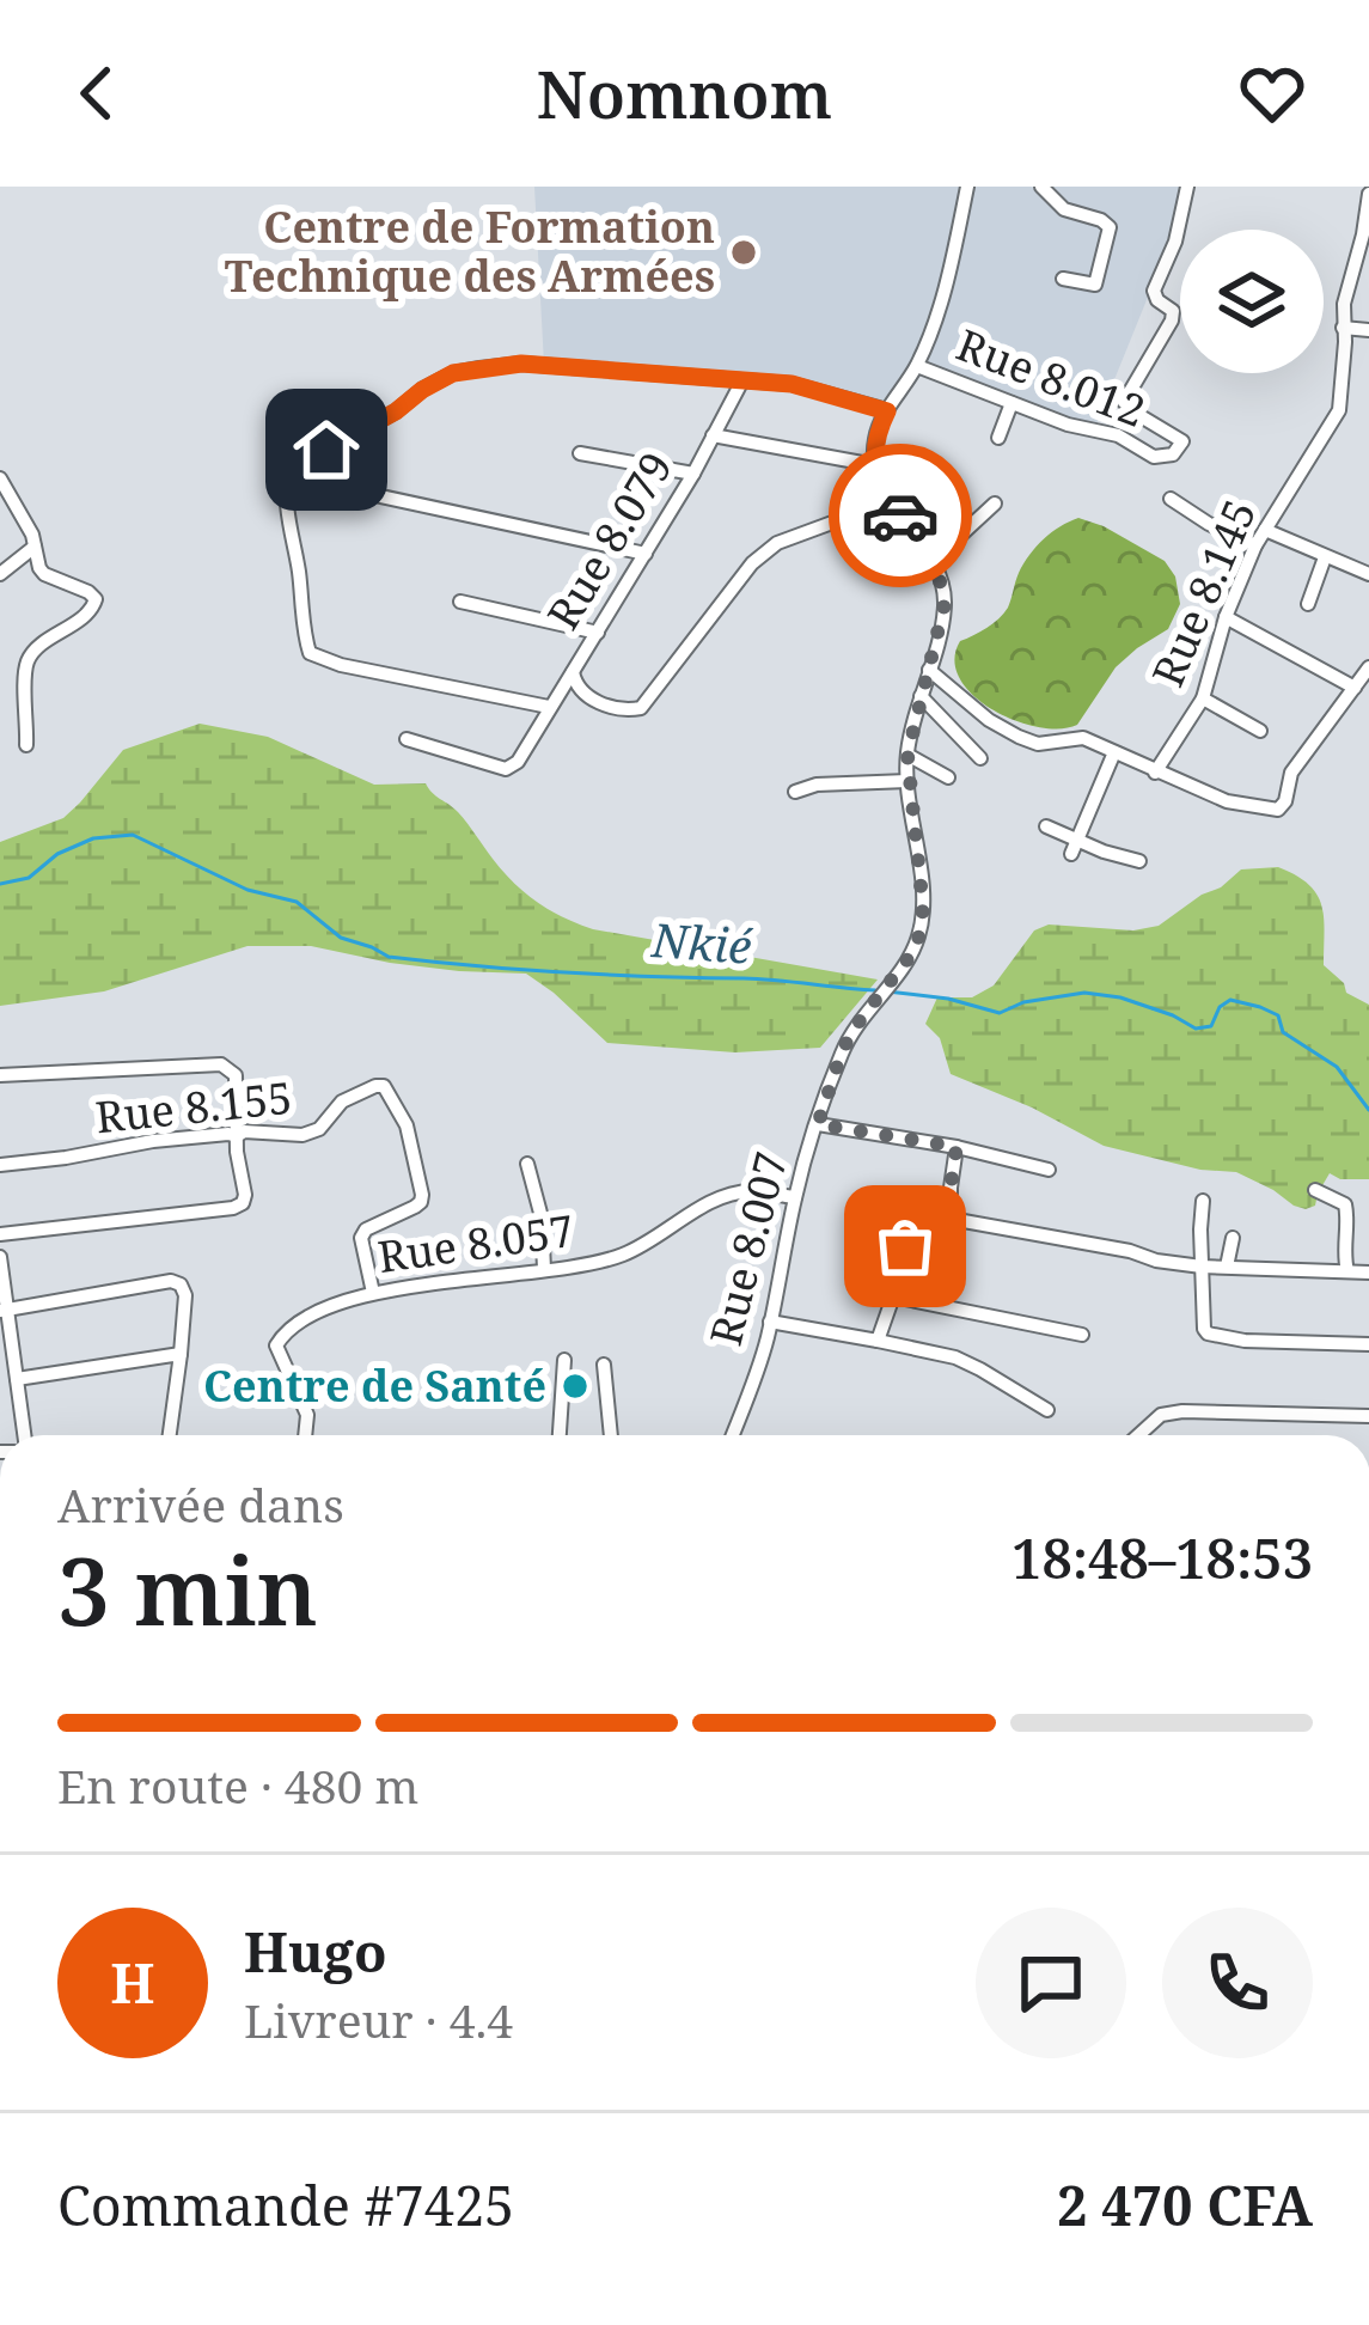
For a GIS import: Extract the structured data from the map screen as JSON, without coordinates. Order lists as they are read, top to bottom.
{
  "streets": {
    "street": [
      "Rue 8.012",
      "Rue 8.079",
      "Rue 8.145",
      "Rue 8.155",
      "Rue 8.057",
      "Rue 8.007"
    ]
  },
  "crossings": [
    ["Rue 8.155", "Rue 8.057"],
    ["Rue 8.057", "Rue 8.007"]
  ],
  "water": ["Nkié"],
  "places": ["Centre de Formation Technique des Armées", "Centre de Santé"],
  "page": {
    "header": "Nomnom",
    "heading": ["3 min", "Arrivée dans", "18:48–18:53"],
    "panel": [
      "Hugo",
      "Livreur · 4.4",
      "Commande #7425",
      "2 470 CFA"
    ],
    "bar": "En route · 480 m",
    "round": "H"
  }
}
